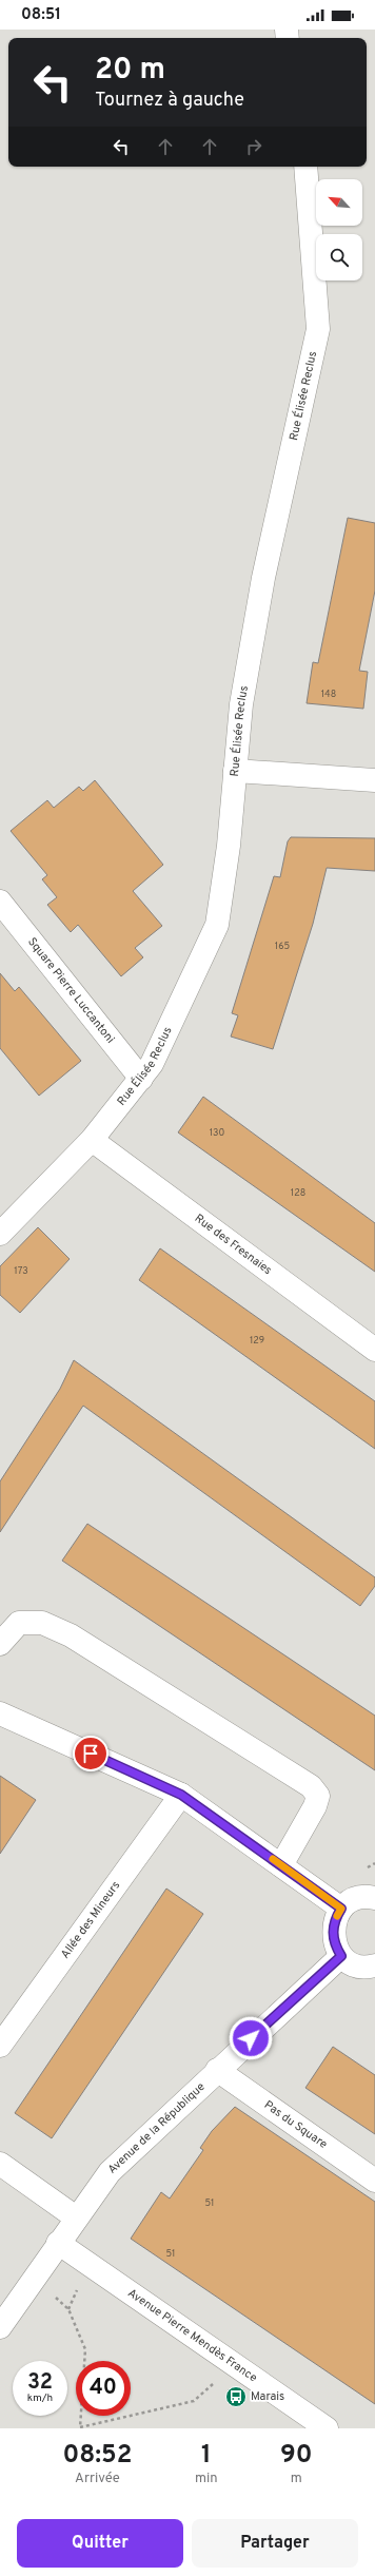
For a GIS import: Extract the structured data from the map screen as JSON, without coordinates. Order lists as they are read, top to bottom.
{
  "streets": {
    "street": [
      "Rue Élisée Reclus",
      "Square Pierre Luccantoni",
      "Rue des Fresnaies",
      "Allée des Mineurs",
      "Pas du Square",
      "Avenue de la République",
      "Avenue Pierre Mendès France"
    ]
  },
  "crossings": [
    ["Rue Élisée Reclus", "Square Pierre Luccantoni"],
    ["Rue Élisée Reclus", "Rue des Fresnaies"],
    ["Pas du Square", "Avenue de la République"],
    ["Avenue de la République", "Avenue Pierre Mendès France"]
  ],
  "places": {
    "bus stop": ["Marais"]
  },
  "house_numbers": [
    "148",
    "165",
    "130",
    "128",
    "173",
    "129",
    "51",
    "51"
  ],
  "north": "top left",
  "page": {
    "status": "08:51",
    "turn": ["20 m", "Tournez à gauche"],
    "speed": "32 km/h",
    "limit": "40",
    "eta": [
      "08:52",
      "Arrivée",
      "1",
      "min",
      "90",
      "m"
    ],
    "buttons": ["Quitter", "Partager"]
  }
}
